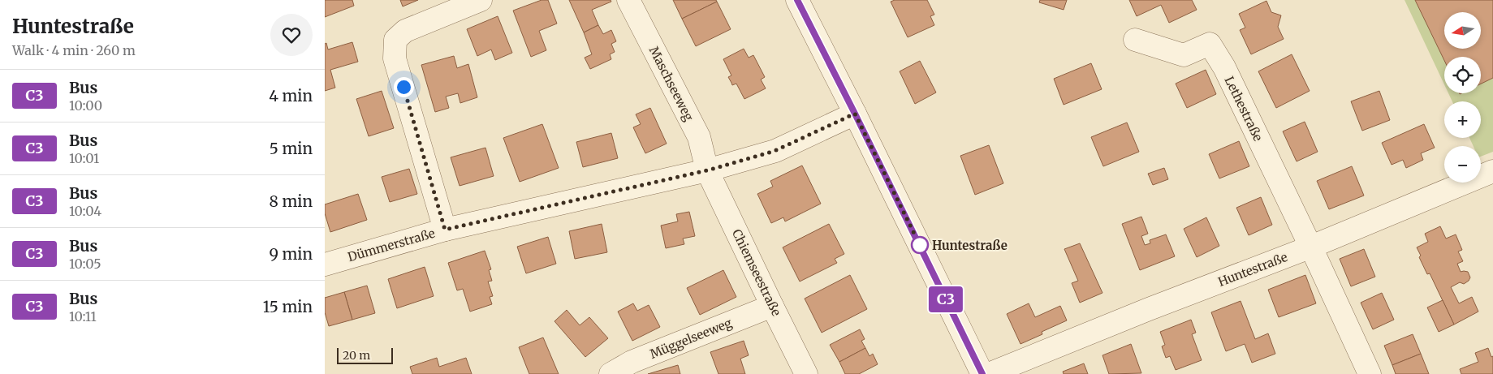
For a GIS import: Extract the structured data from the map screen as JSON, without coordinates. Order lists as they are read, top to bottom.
{
  "streets": {
    "street": [
      "Maschseeweg",
      "Lethestraße",
      "Dümmerstraße",
      "Huntestraße",
      "Chiemseestraße",
      "Müggelseeweg"
    ]
  },
  "crossings": [
    ["Maschseeweg", "Dümmerstraße"],
    ["Maschseeweg", "Chiemseestraße"],
    ["Lethestraße", "Huntestraße"],
    ["Dümmerstraße", "Chiemseestraße"],
    ["Chiemseestraße", "Müggelseeweg"]
  ],
  "places": ["Huntestraße"],
  "lines": ["bus line C3"],
  "scale_bar": "20 m",
  "north": "left",
  "page": {
    "heading": ["Huntestraße", "Walk · 4 min · 260 m"],
    "on_map": "C3",
    "map_buttons": ["+", "−"],
    "list": [
      {
        "mark": "C3",
        "name": "Bus",
        "note": "10:00",
        "value": "4 min"
      },
      {
        "mark": "C3",
        "name": "Bus",
        "note": "10:01",
        "value": "5 min"
      },
      {
        "mark": "C3",
        "name": "Bus",
        "note": "10:04",
        "value": "8 min"
      },
      {
        "mark": "C3",
        "name": "Bus",
        "note": "10:05",
        "value": "9 min"
      },
      {
        "mark": "C3",
        "name": "Bus",
        "note": "10:11",
        "value": "15 min"
      }
    ],
    "scale": "20 m"
  }
}
